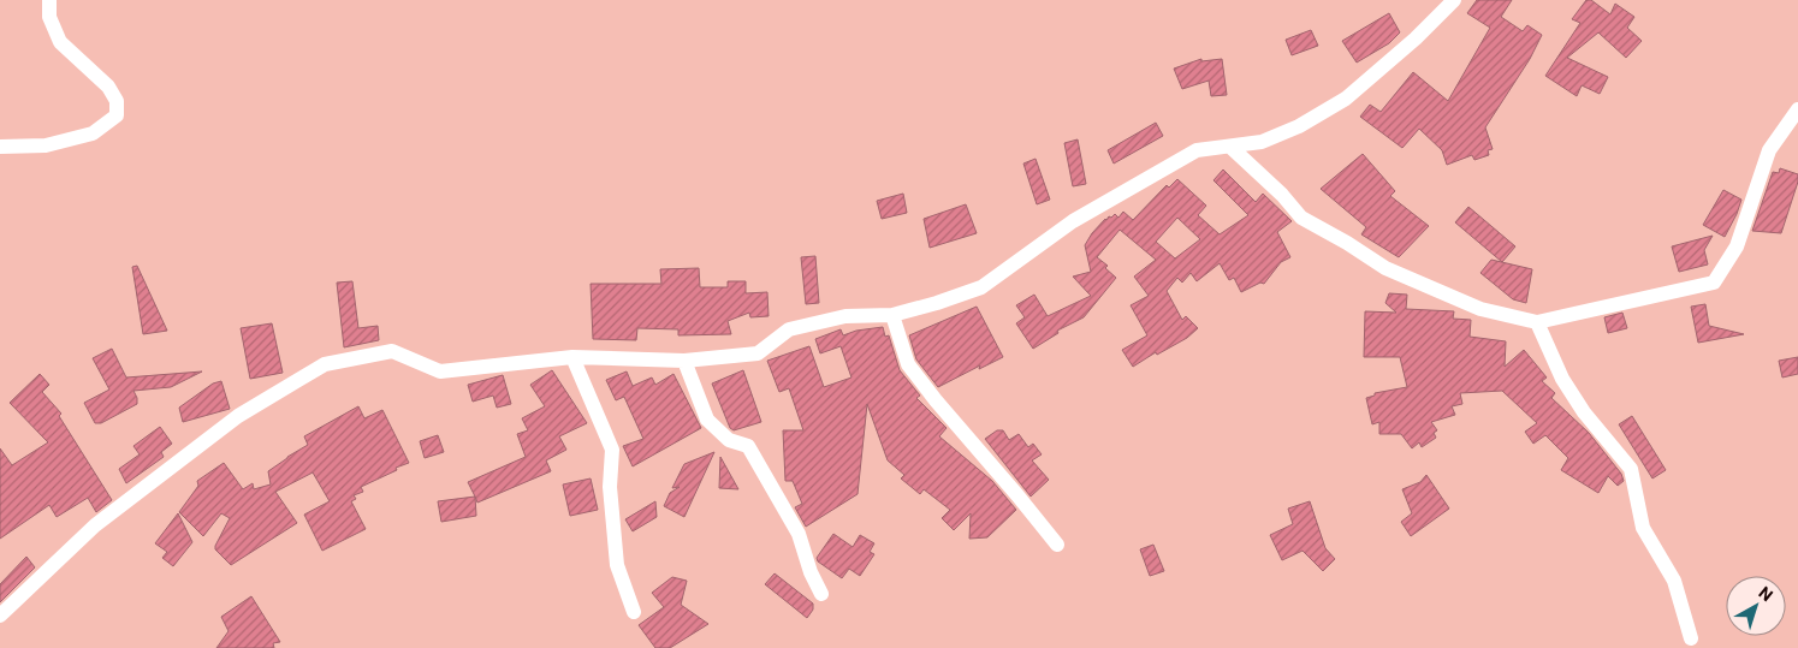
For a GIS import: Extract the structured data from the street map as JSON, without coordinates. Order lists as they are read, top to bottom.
{
  "north": "top right"
}
